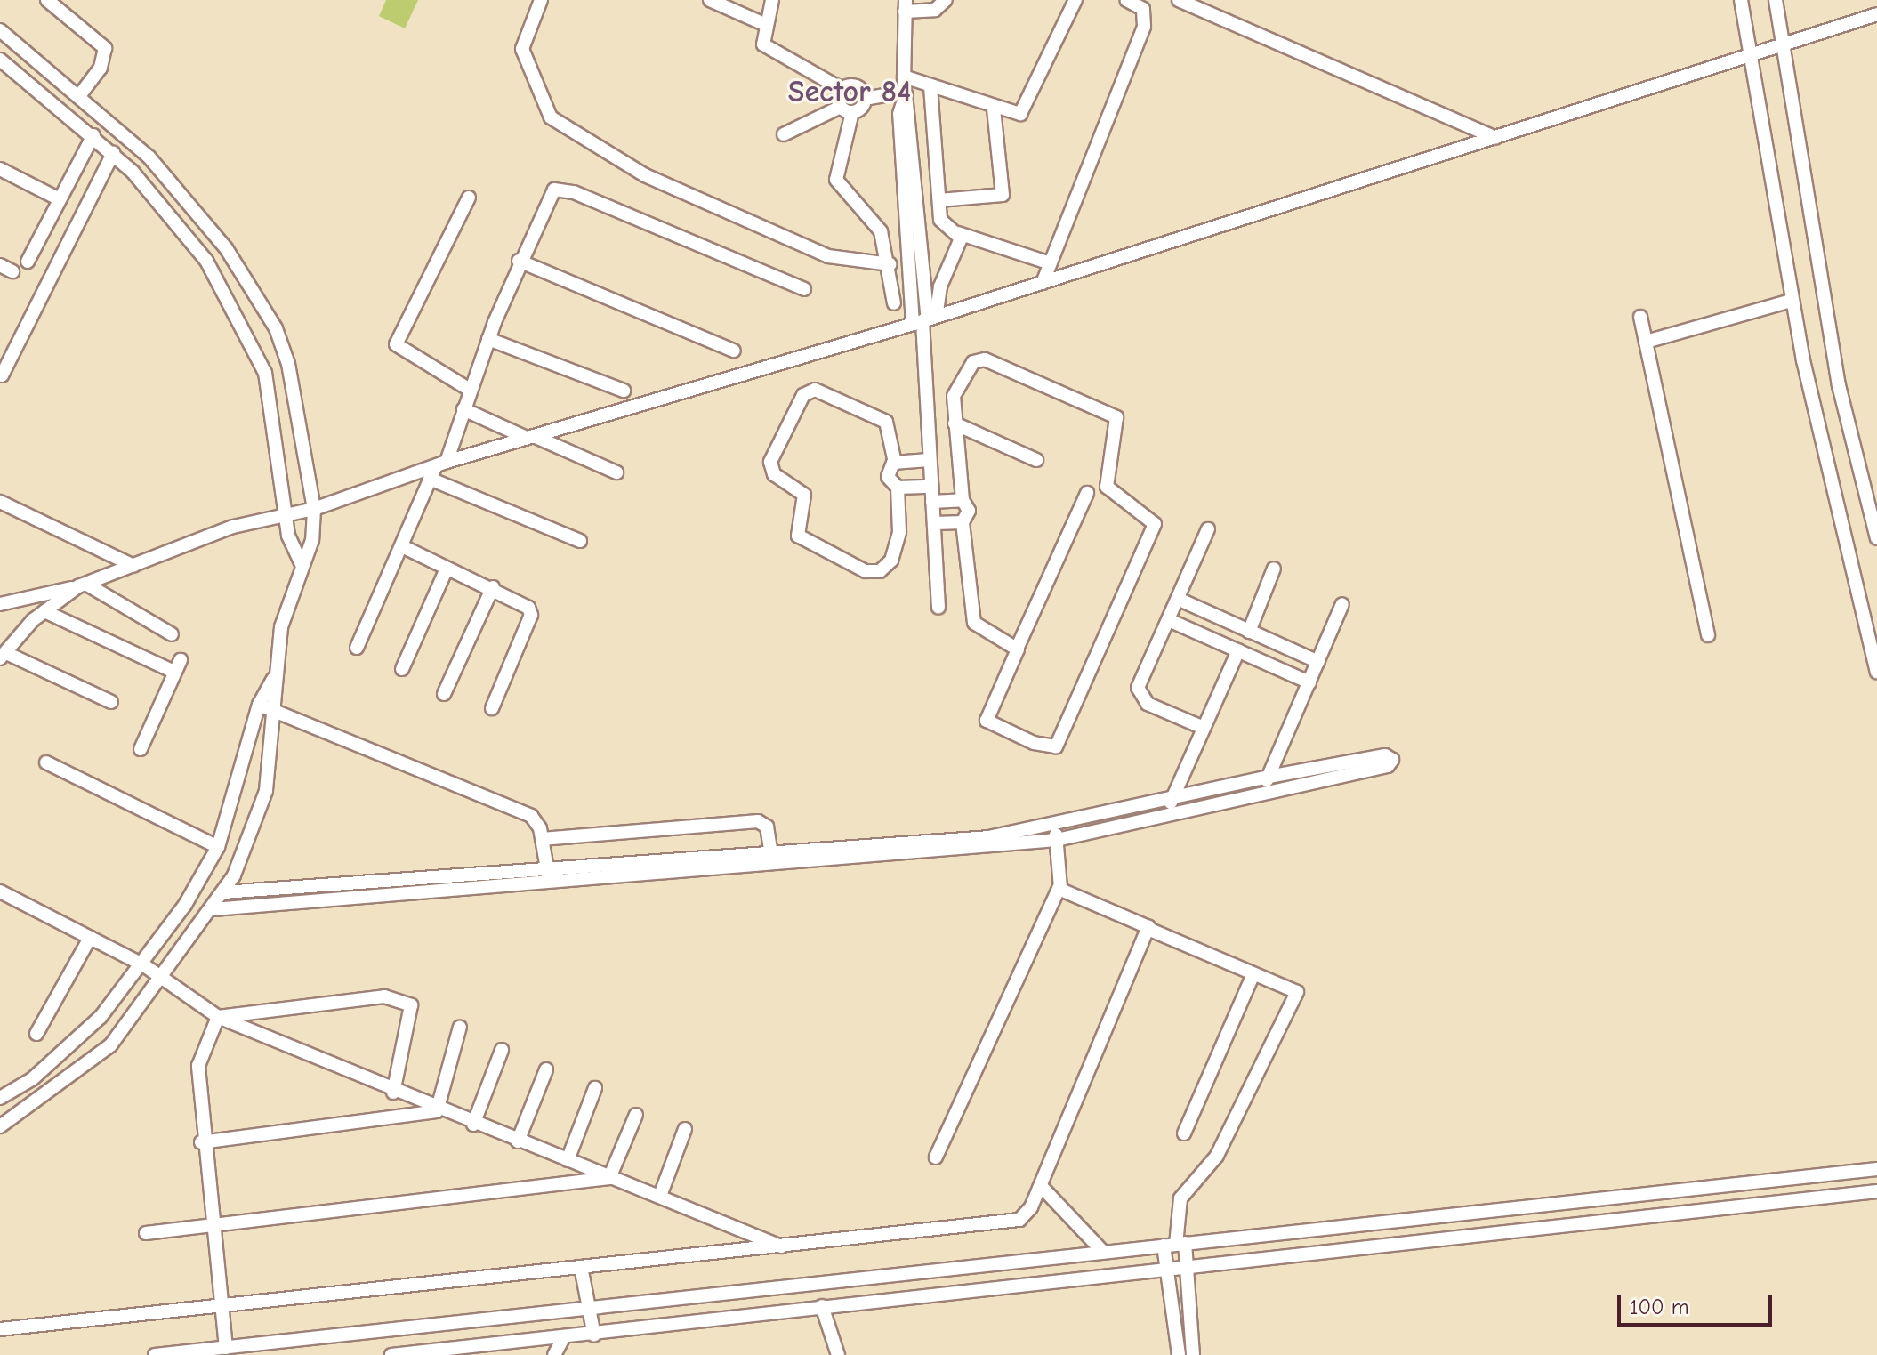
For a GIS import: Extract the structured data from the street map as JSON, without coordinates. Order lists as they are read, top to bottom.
{
  "districts": ["Sector 84"],
  "scale_bar": "100 m"
}
